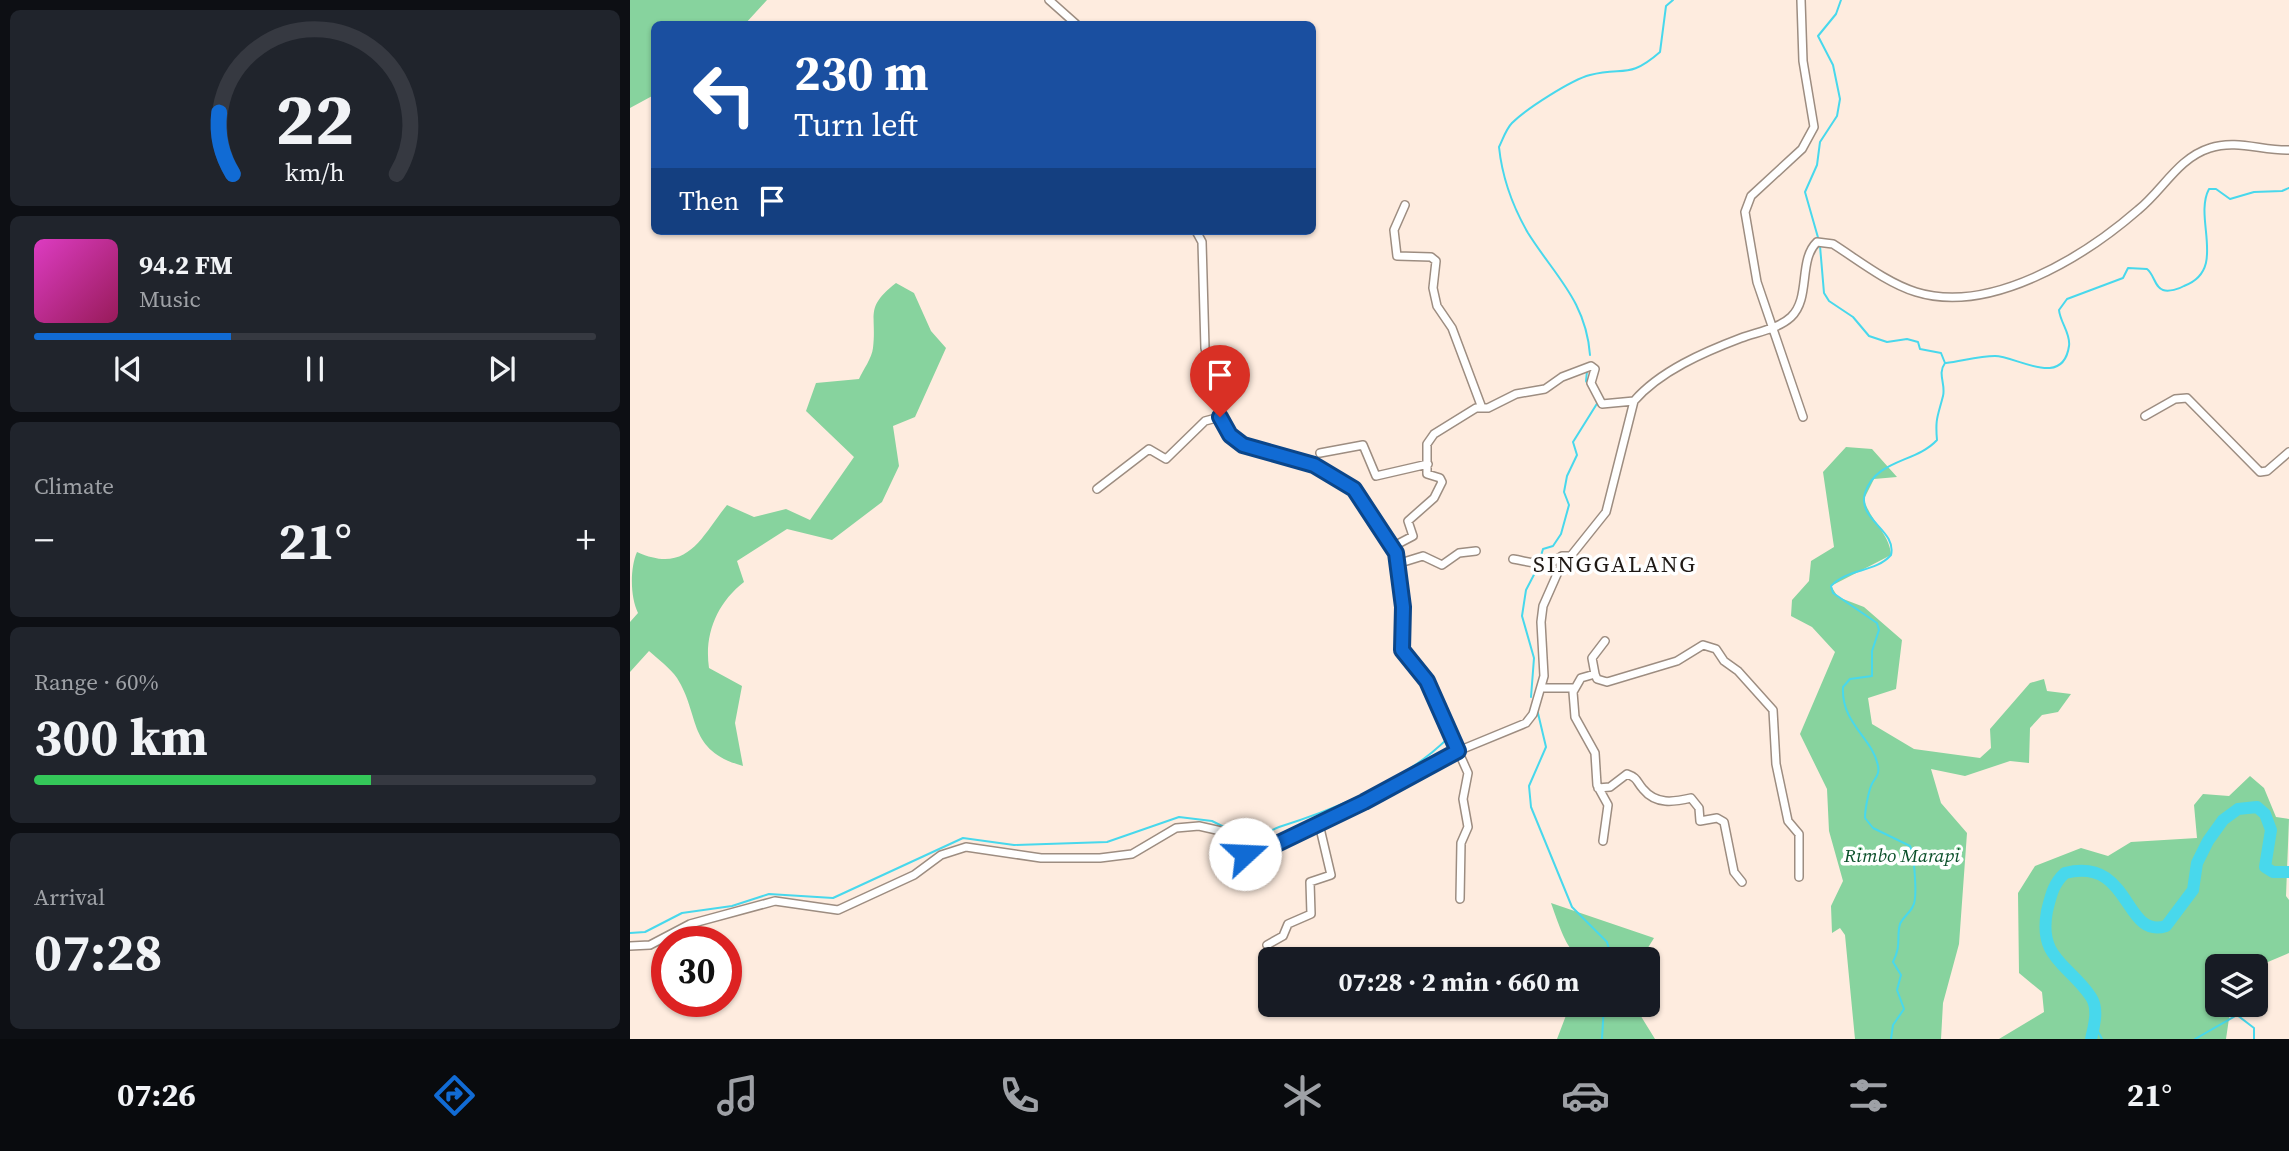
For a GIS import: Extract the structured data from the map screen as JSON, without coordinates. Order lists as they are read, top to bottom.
{
  "districts": ["SINGGALANG"],
  "parks": ["Rimbo Marapi"],
  "page": {
    "turn": ["230 m", "Turn left"],
    "then": "Then",
    "song": ["94.2 FM", "Music"],
    "tile": [
      "Climate",
      ["Range · 60%", "300 km"],
      ["Arrival", "07:28"]
    ],
    "heat": ["−", "21°", "+"],
    "limit": "30",
    "trip": "07:28 · 2 min · 660 m",
    "tabs": ["07:26", "21°"],
    "gauge": ["22", "km/h"]
  }
}
